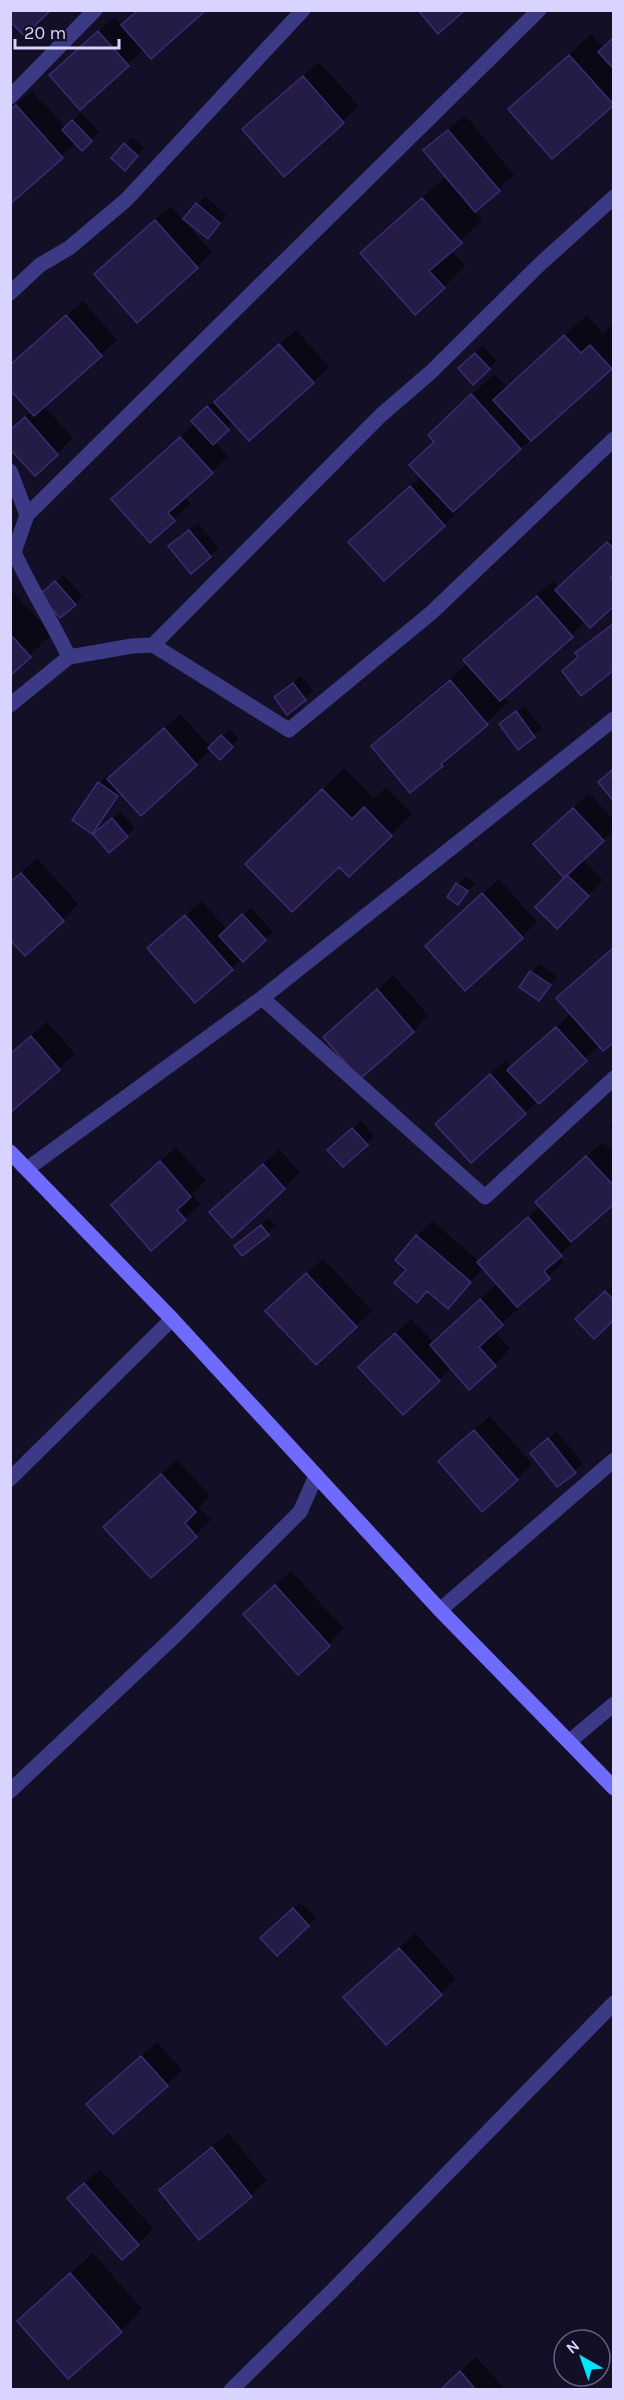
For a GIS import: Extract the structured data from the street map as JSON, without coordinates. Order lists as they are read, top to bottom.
{
  "scale_bar": "20 m",
  "north": "top left"
}
